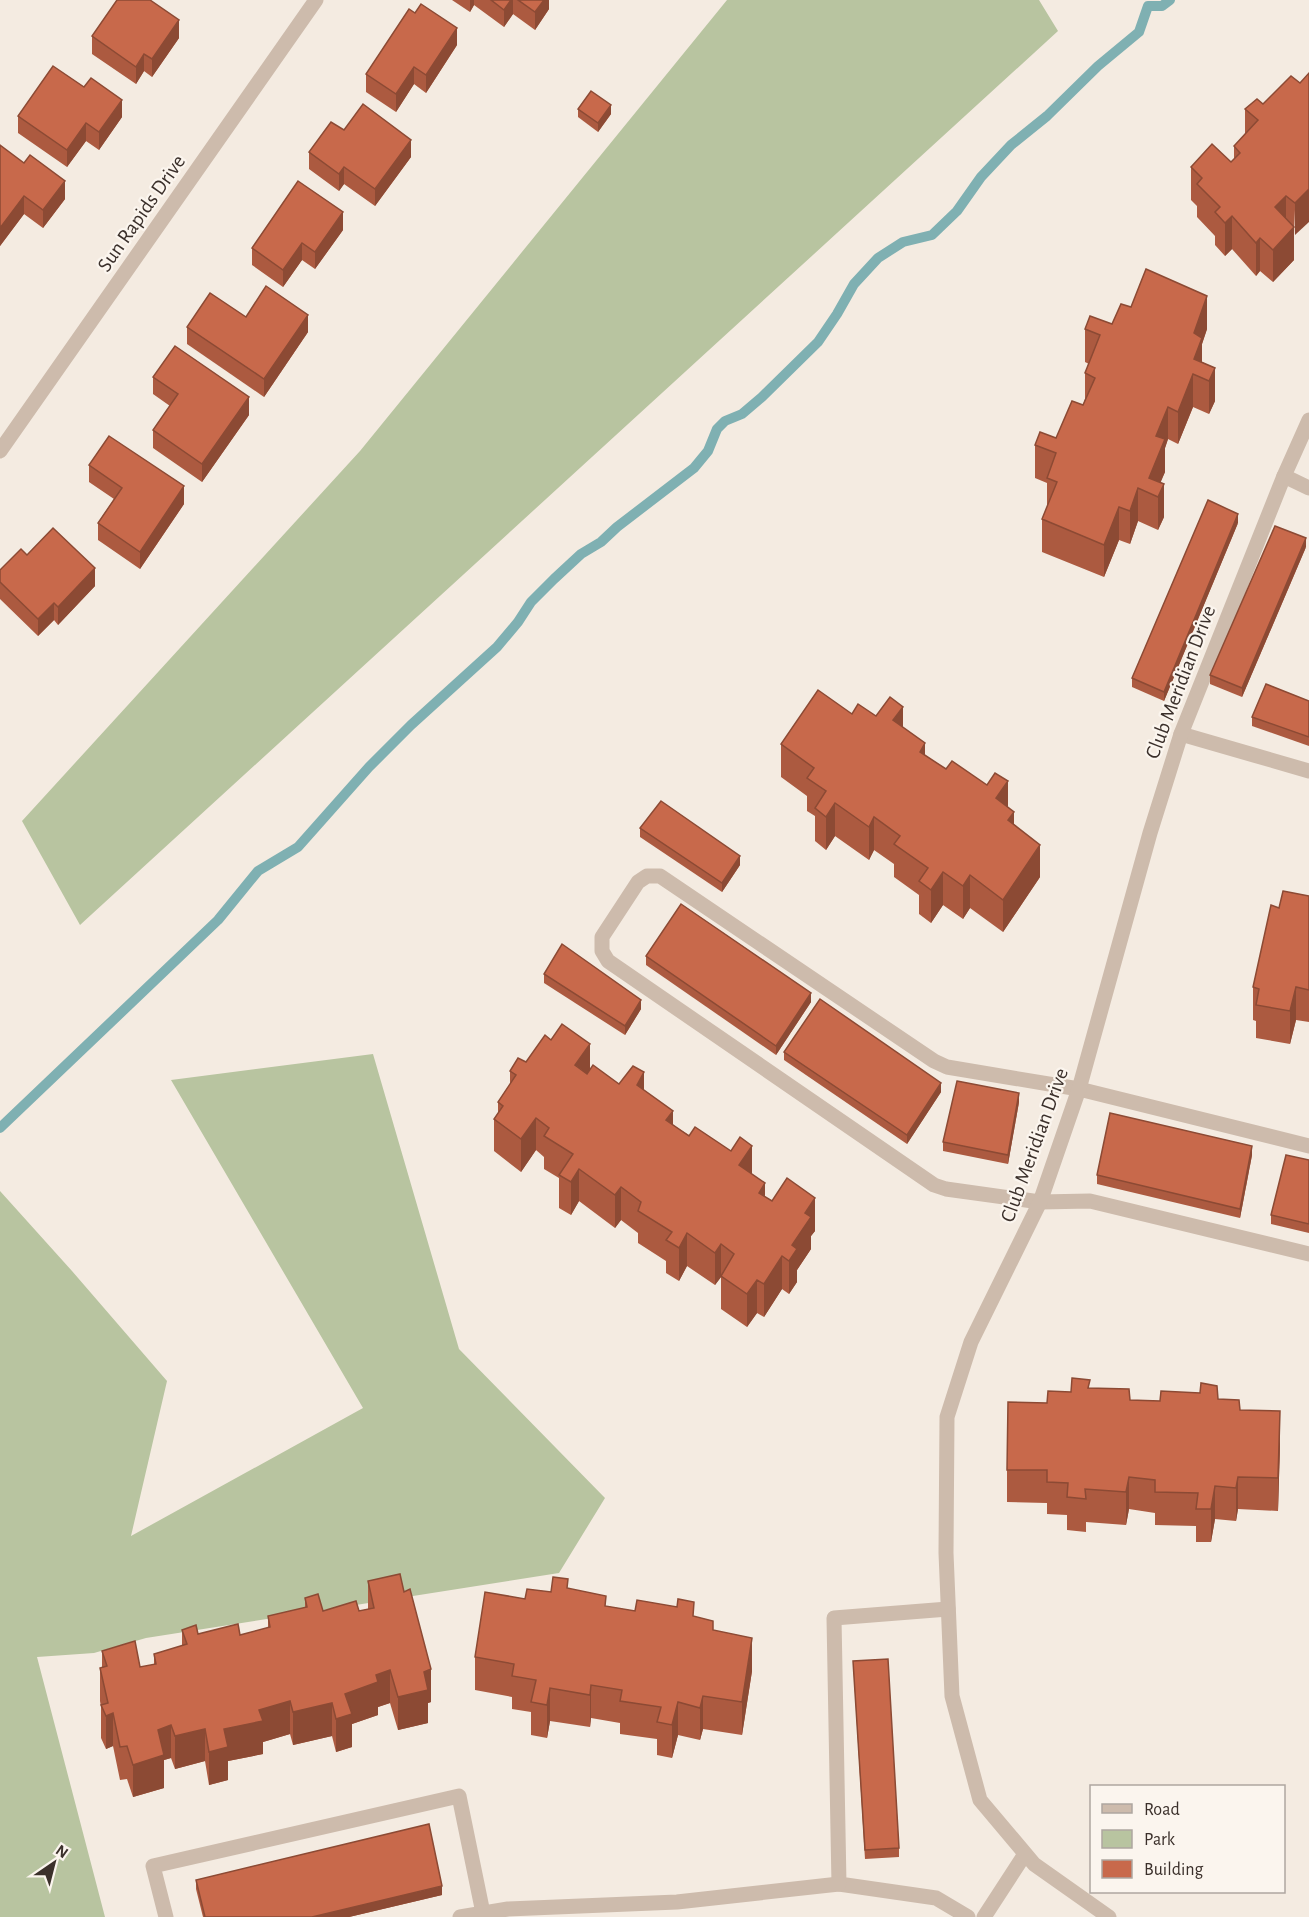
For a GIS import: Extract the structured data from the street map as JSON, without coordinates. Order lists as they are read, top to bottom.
{
  "streets": {
    "street": ["Sun Rapids Drive", "Club Meridian Drive"]
  },
  "legend": ["Road", "Park", "Building"],
  "north": "top right"
}
